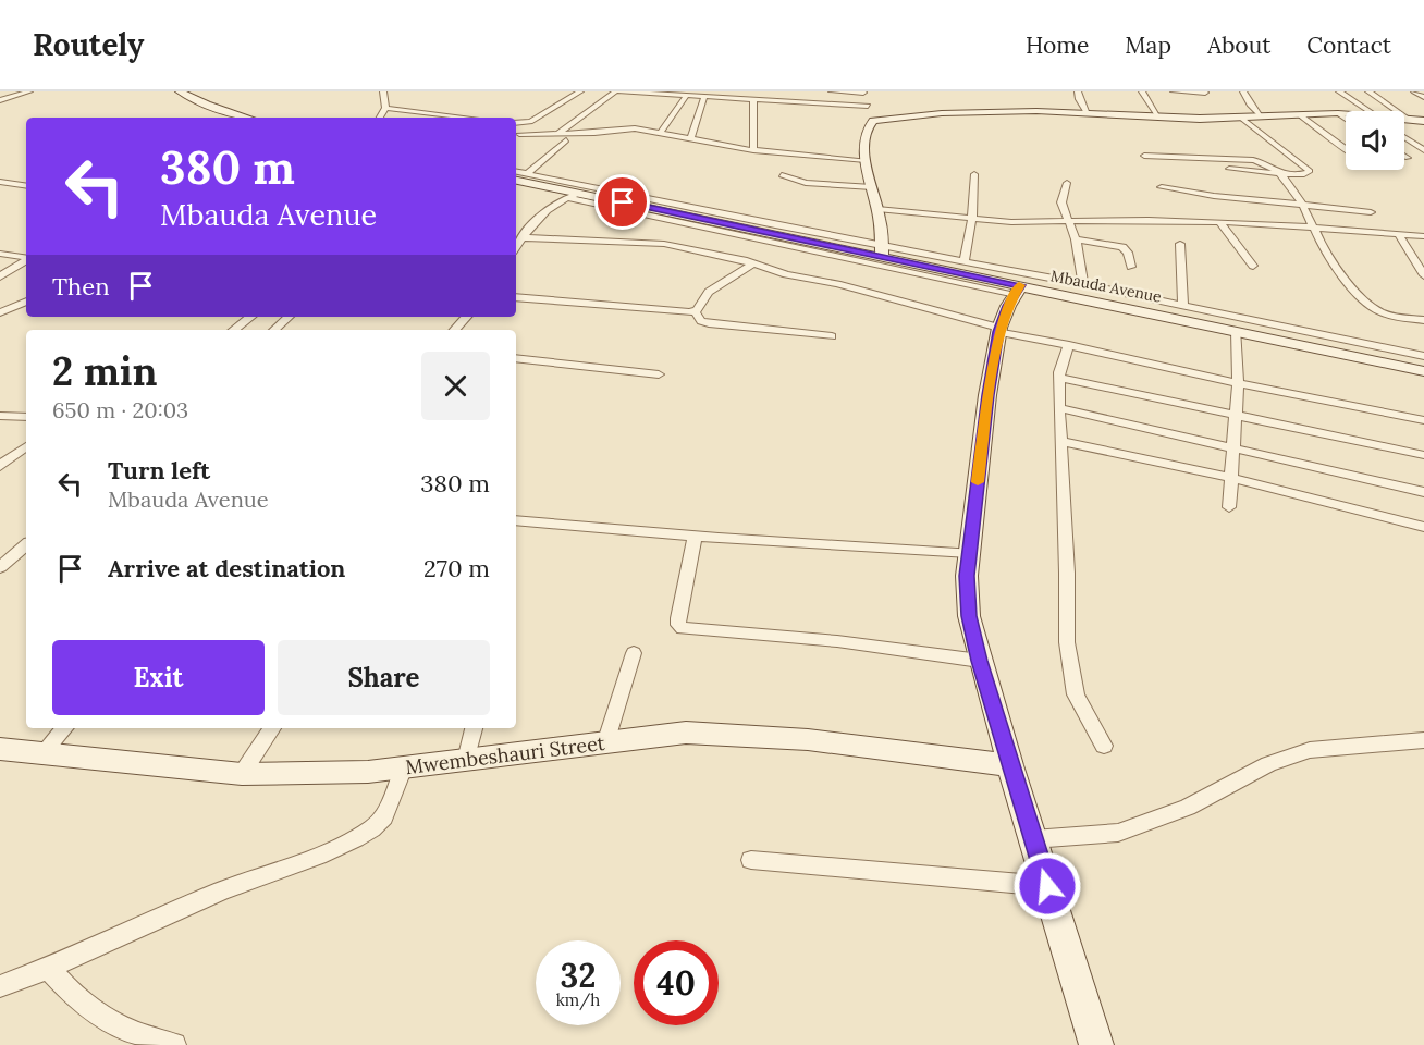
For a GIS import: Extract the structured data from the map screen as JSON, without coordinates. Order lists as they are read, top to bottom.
{
  "streets": {
    "street": ["Mbauda Avenue", "Mwembeshauri Street"]
  },
  "page": {
    "header": "Routely",
    "nav": [
      "Home",
      "Map",
      "About",
      "Contact"
    ],
    "turn": ["380 m", "Mbauda Avenue"],
    "then": "Then",
    "heading": ["2 min", "650 m · 20:03"],
    "list": [
      {
        "name": "Turn left",
        "note": "Mbauda Avenue",
        "value": "380 m"
      },
      {
        "name": "Arrive at destination",
        "value": "270 m"
      }
    ],
    "buttons": ["Exit", "Share"],
    "speed": "32 km/h",
    "limit": "40"
  }
}
